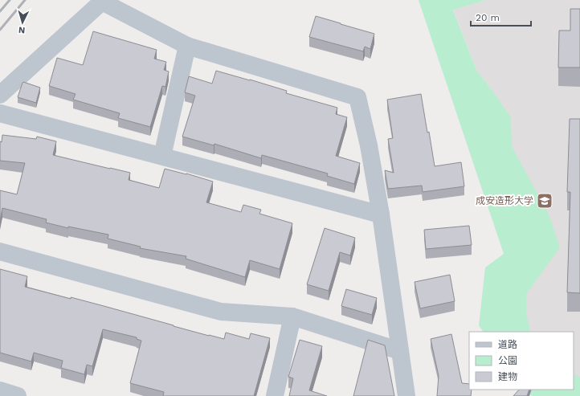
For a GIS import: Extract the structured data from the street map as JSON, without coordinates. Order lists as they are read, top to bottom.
{
  "places": {
    "school or university": ["成安造形大学"]
  },
  "legend": ["道路", "公園", "建物"],
  "scale_bar": "20 m",
  "north": "bottom"
}
